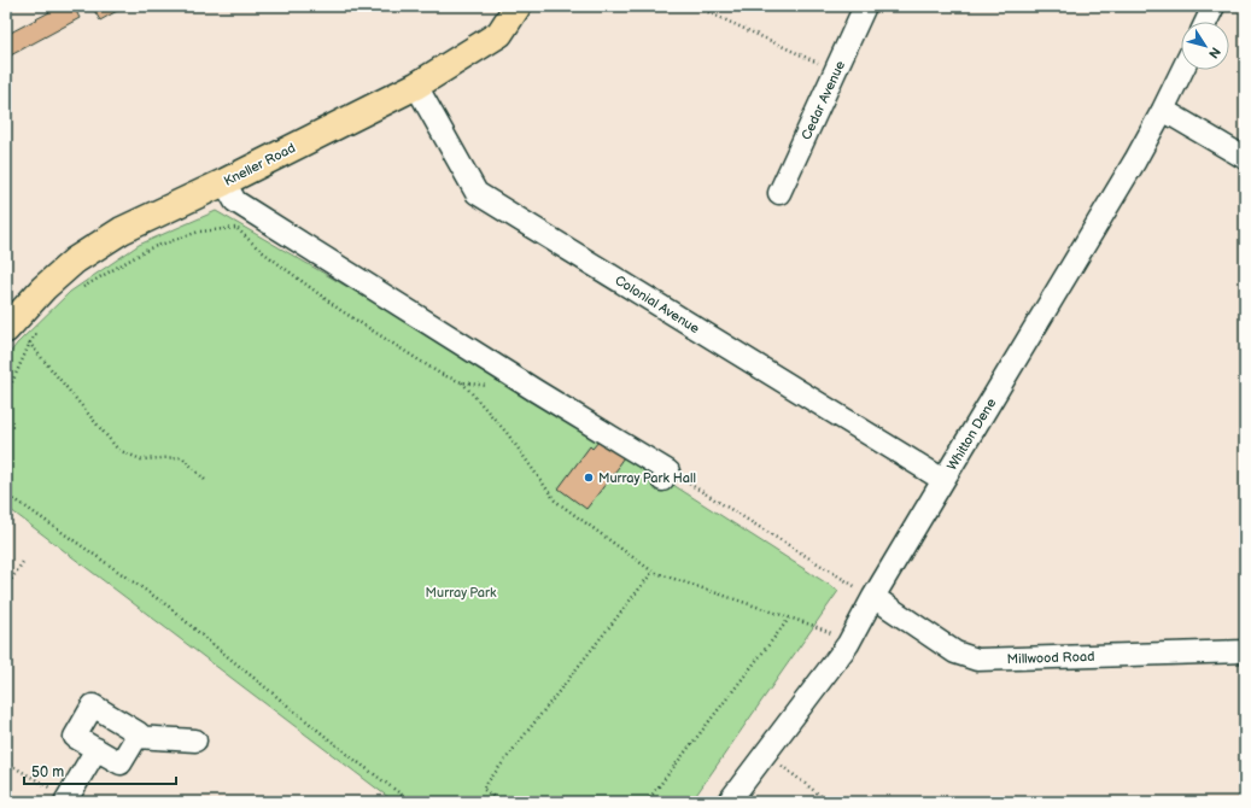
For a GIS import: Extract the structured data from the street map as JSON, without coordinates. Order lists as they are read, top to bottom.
{
  "streets": {
    "main road": ["Kneller Road"],
    "street": [
      "Cedar Avenue",
      "Colonial Avenue",
      "Whitton Dene",
      "Millwood Road"
    ]
  },
  "crossings": [
    ["Kneller Road", "Colonial Avenue"],
    ["Colonial Avenue", "Whitton Dene"],
    ["Whitton Dene", "Millwood Road"]
  ],
  "parks": ["Murray Park"],
  "places": ["Murray Park Hall"],
  "scale_bar": "50 m",
  "north": "bottom right"
}
